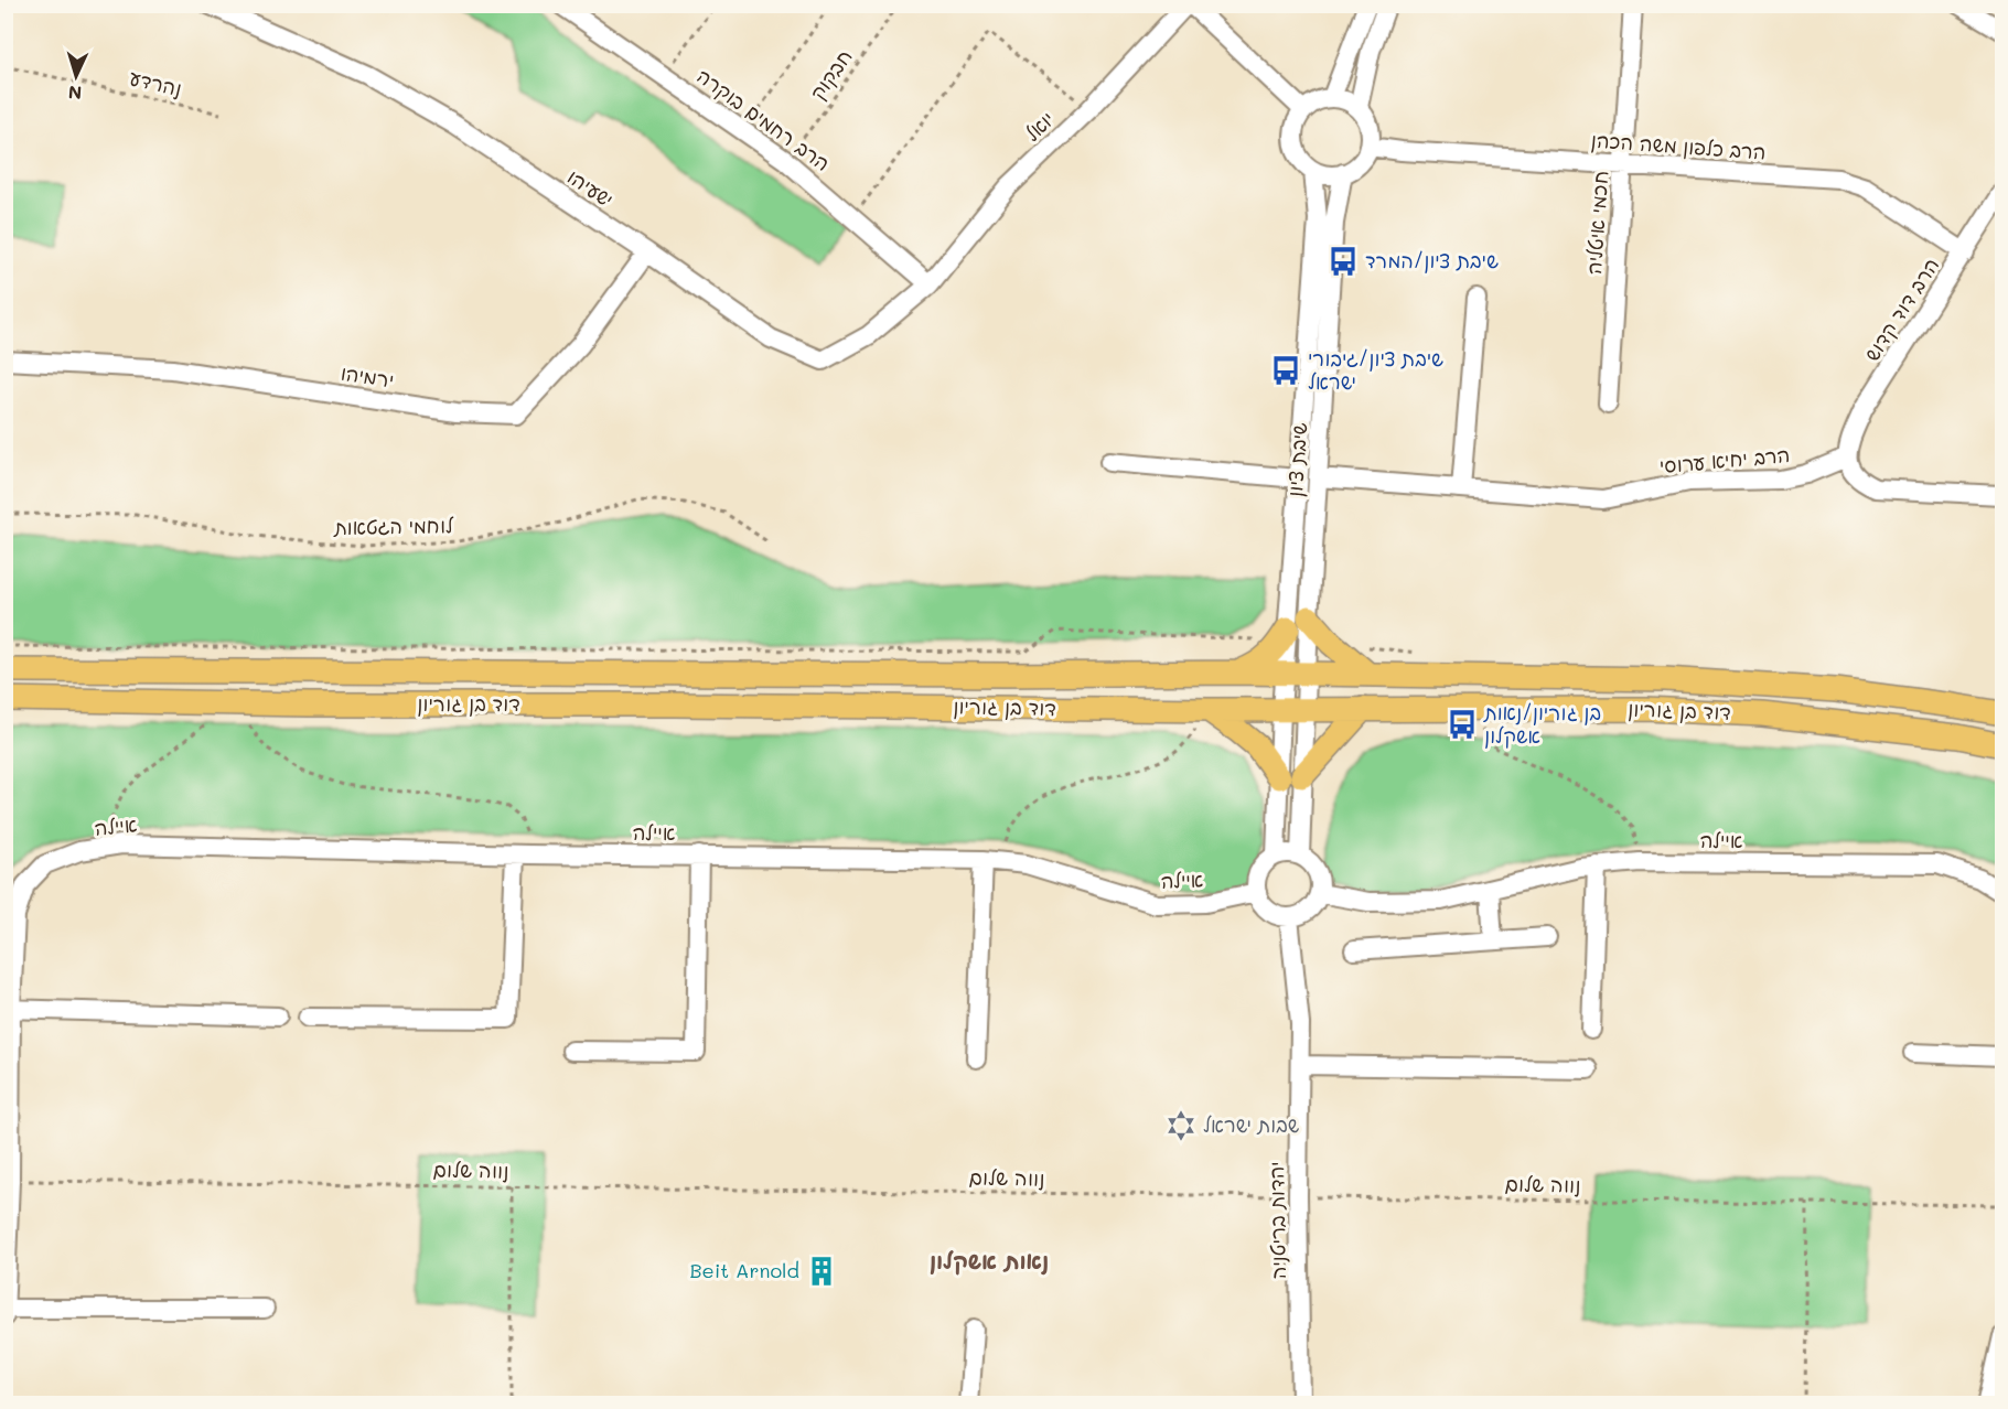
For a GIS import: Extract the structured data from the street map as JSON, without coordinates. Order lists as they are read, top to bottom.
{
  "streets": {
    "main road": ["דוד בן גוריון"],
    "street": [
      "הרב רחמים בוקרה",
      "יואל",
      "הרב כלפון משה הכהן",
      "ישעיהו",
      "חכמי איטליה",
      "הרב דוד קדוש",
      "ירמיהו",
      "שיבת ציון",
      "הרב יחיא ערוסי",
      "איילה",
      "יהדות בריטניה"
    ],
    "path": [
      "חבקוק",
      "נהרדע",
      "לוחמי הגטאות",
      "נווה שלום"
    ]
  },
  "crossings": [
    ["חבקוק", "הרב רחמים בוקרה"],
    ["הרב רחמים בוקרה", "יואל"],
    ["הרב רחמים בוקרה", "ישעיהו"],
    ["יואל", "ישעיהו"],
    ["הרב כלפון משה הכהן", "חכמי איטליה"],
    ["הרב כלפון משה הכהן", "הרב דוד קדוש"],
    ["הרב כלפון משה הכהן", "שיבת ציון"],
    ["ישעיהו", "ירמיהו"],
    ["הרב דוד קדוש", "הרב יחיא ערוסי"],
    ["שיבת ציון", "הרב יחיא ערוסי"],
    ["שיבת ציון", "דוד בן גוריון"],
    ["איילה", "יהדות בריטניה"],
    ["נווה שלום", "יהדות בריטניה"]
  ],
  "districts": ["נאות אשקלון"],
  "places": {
    "bus stop": ["שיבת ציון/המרד", "שיבת ציון/גיבורי ישראל", "בן גוריון/נאות אשקלון"],
    "synagogue": ["שבות ישראל"],
    "building": ["Beit Arnold"]
  },
  "north": "bottom"
}
